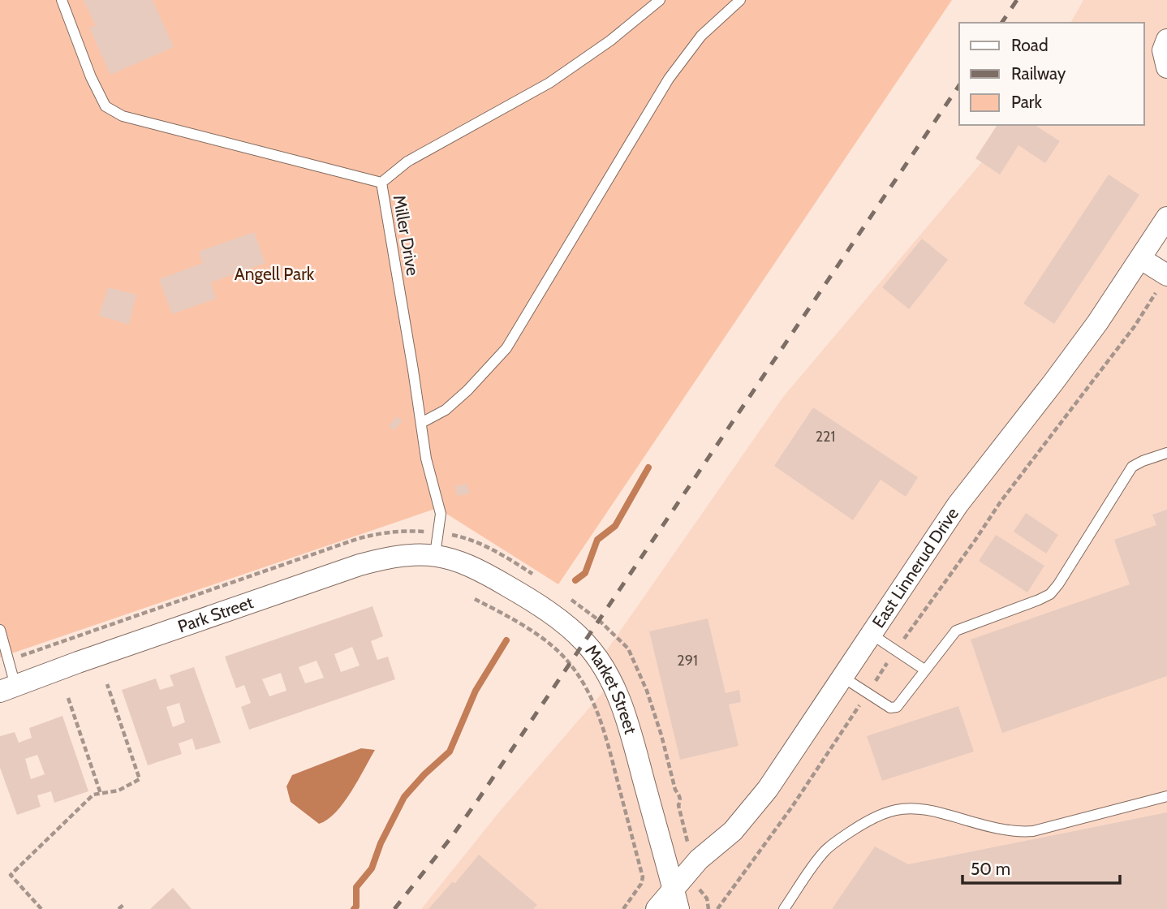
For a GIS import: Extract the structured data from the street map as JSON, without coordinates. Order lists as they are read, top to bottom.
{
  "streets": {
    "street": ["East Linnerud Drive", "Park Street", "Market Street"],
    "lane": ["Miller Drive"]
  },
  "crossings": [
    ["Miller Drive", "Park Street"],
    ["Miller Drive", "Market Street"],
    ["East Linnerud Drive", "Market Street"],
    ["Park Street", "Market Street"]
  ],
  "parks": ["Angell Park"],
  "house_numbers": ["221", "291"],
  "legend": ["Road", "Railway", "Park"],
  "scale_bar": "50 m"
}
